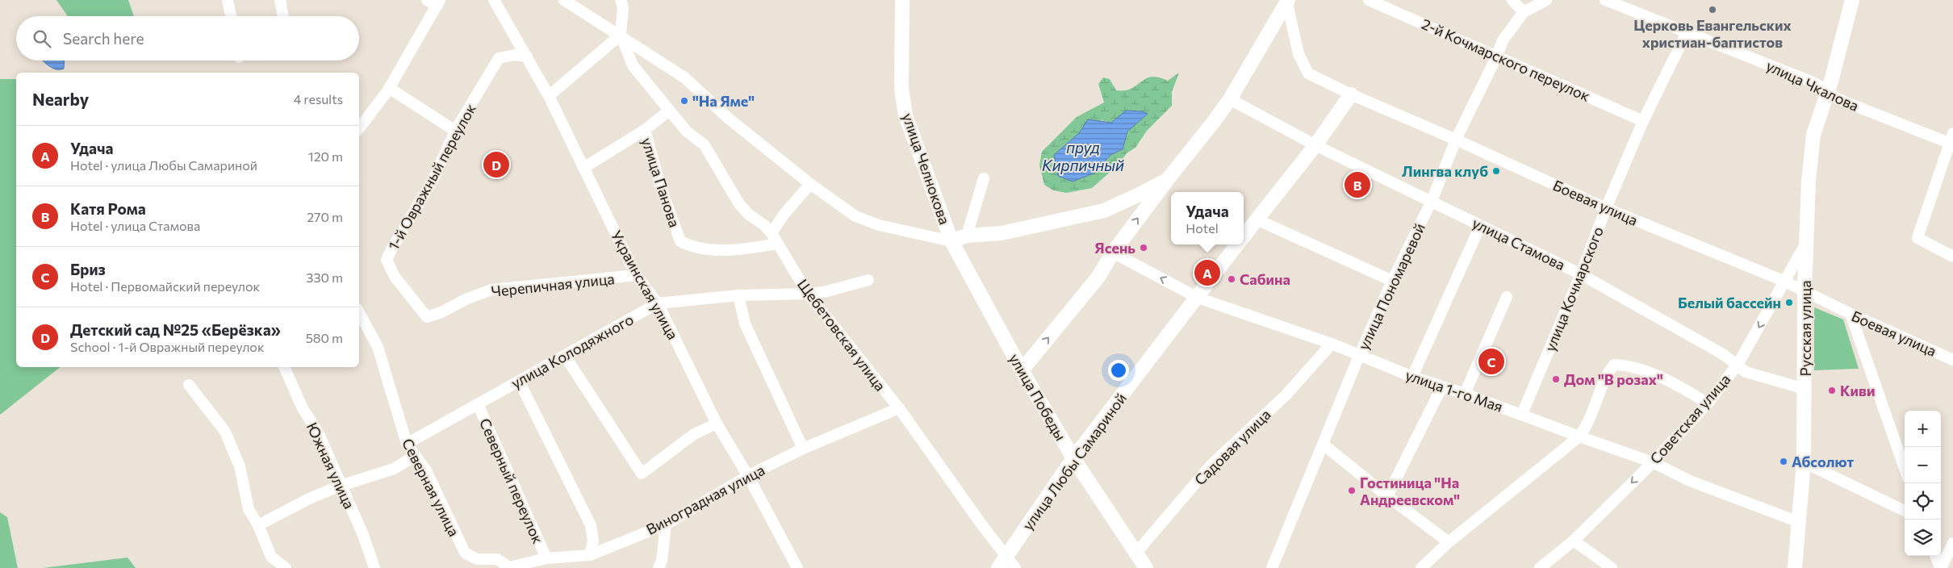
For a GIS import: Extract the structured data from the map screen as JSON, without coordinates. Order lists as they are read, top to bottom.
{
  "streets": {
    "main road": [
      "улица Челнокова",
      "Русская улица",
      "улица Победы",
      "улица Любы Самариной"
    ],
    "street": [
      "2-й Кочмарского переулок",
      "улица Чкалова",
      "1-й Овражный переулок",
      "улица Панова",
      "Боевая улица",
      "улица Стамова",
      "Черепичная улица",
      "Украинская улица",
      "улица Пономаревой",
      "улица Кочмарского",
      "Щебетовская улица",
      "улица Колодяжного",
      "улица 1-го Мая",
      "Советская улица",
      "Садовая улица",
      "Южная улица",
      "Северный переулок",
      "Северная улица",
      "Виноградная улица"
    ]
  },
  "crossings": [
    ["2-й Кочмарского переулок", "улица Пономаревой"],
    ["2-й Кочмарского переулок", "улица Кочмарского"],
    ["улица Чкалова", "улица Кочмарского"],
    ["улица Чкалова", "Русская улица"],
    ["улица Челнокова", "улица Победы"],
    ["1-й Овражный переулок", "Черепичная улица"],
    ["1-й Овражный переулок", "Украинская улица"],
    ["улица Панова", "Щебетовская улица"],
    ["Боевая улица", "улица Пономаревой"],
    ["Боевая улица", "улица Кочмарского"],
    ["Боевая улица", "Русская улица"],
    ["Боевая улица", "Советская улица"],
    ["Боевая улица", "улица Любы Самариной"],
    ["улица Стамова", "улица Пономаревой"],
    ["улица Стамова", "улица Кочмарского"],
    ["улица Стамова", "Русская улица"],
    ["улица Стамова", "Советская улица"],
    ["улица Стамова", "улица Любы Самариной"],
    ["Черепичная улица", "Украинская улица"],
    ["Украинская улица", "улица Колодяжного"],
    ["Украинская улица", "Виноградная улица"],
    ["улица Пономаревой", "улица 1-го Мая"],
    ["улица Кочмарского", "улица 1-го Мая"],
    ["Русская улица", "улица 1-го Мая"],
    ["Русская улица", "Советская улица"],
    ["Щебетовская улица", "улица Колодяжного"],
    ["Щебетовская улица", "улица Любы Самариной"],
    ["Щебетовская улица", "Виноградная улица"],
    ["улица Колодяжного", "Северный переулок"],
    ["улица Колодяжного", "Северная улица"],
    ["улица 1-го Мая", "Советская улица"],
    ["улица 1-го Мая", "Садовая улица"],
    ["улица 1-го Мая", "улица Любы Самариной"],
    ["улица Победы", "Садовая улица"],
    ["улица Победы", "улица Любы Самариной"],
    ["Северный переулок", "Виноградная улица"],
    ["Северная улица", "Виноградная улица"]
  ],
  "water": ["пруд Кирпичный"],
  "places": [
    "Церковь Евангельских христиан-баптистов",
    "\"На Яме\"",
    "Лингва клуб",
    "Ясень",
    "Сабина",
    "Белый баcсейн",
    "Дом \"В розах\"",
    "Киви",
    "Абсолют",
    "Гостиница \"На Андреевском\""
  ],
  "page": {
    "search": "Search here",
    "heading": ["Nearby", "4 results"],
    "list": [
      {
        "mark": "A",
        "name": "Удача",
        "note": "Hotel · улица Любы Самариной",
        "value": "120 m"
      },
      {
        "mark": "B",
        "name": "Катя Рома",
        "note": "Hotel · улица Стамова",
        "value": "270 m"
      },
      {
        "mark": "C",
        "name": "Бриз",
        "note": "Hotel · Первомайский переулок",
        "value": "330 m"
      },
      {
        "mark": "D",
        "name": "Детский сад №25 «Берёзка»",
        "note": "School · 1-й Овражный переулок",
        "value": "580 m"
      }
    ],
    "pins": [
      "D",
      "B",
      "A",
      "C"
    ],
    "popup": ["Удача", "Hotel"],
    "map_buttons": ["+", "−"]
  }
}
